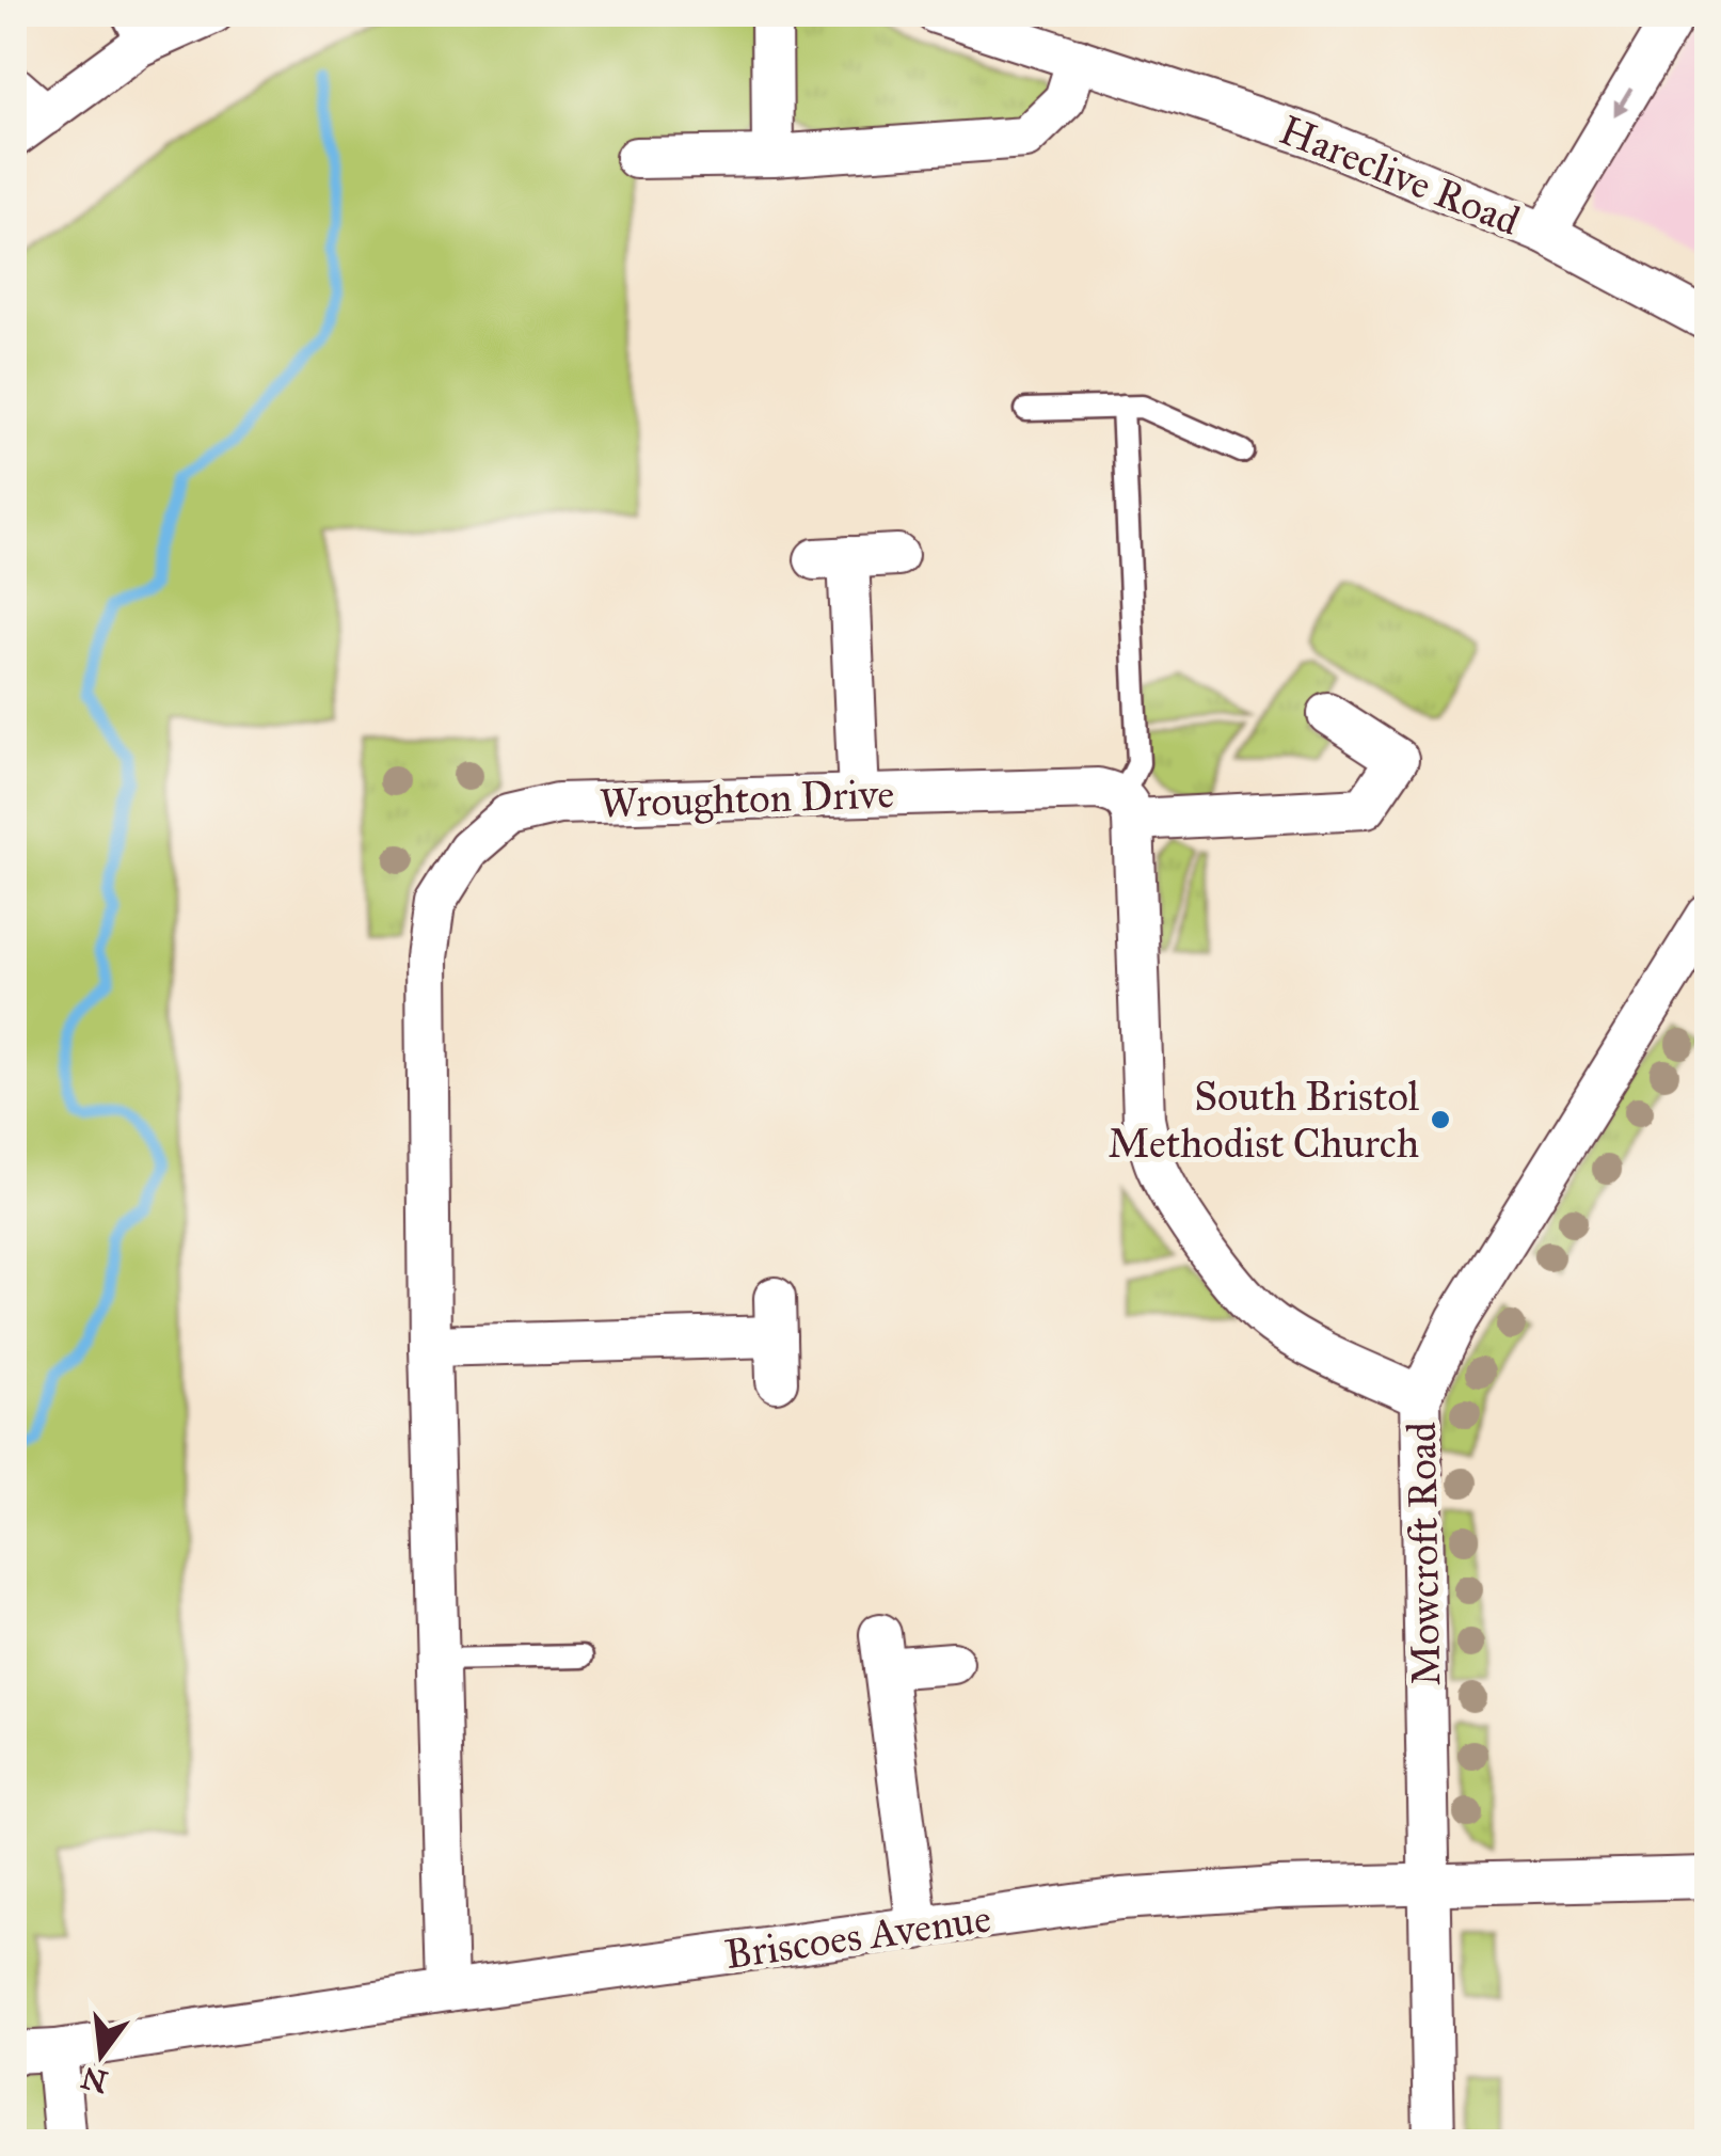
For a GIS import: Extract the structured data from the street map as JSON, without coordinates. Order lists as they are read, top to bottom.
{
  "streets": {
    "street": [
      "Hareclive Road",
      "Wroughton Drive",
      "Mowcroft Road",
      "Briscoes Avenue"
    ]
  },
  "crossings": [
    ["Wroughton Drive", "Briscoes Avenue"],
    ["Mowcroft Road", "Briscoes Avenue"]
  ],
  "places": ["South Bristol Methodist Church"],
  "north": "bottom"
}
